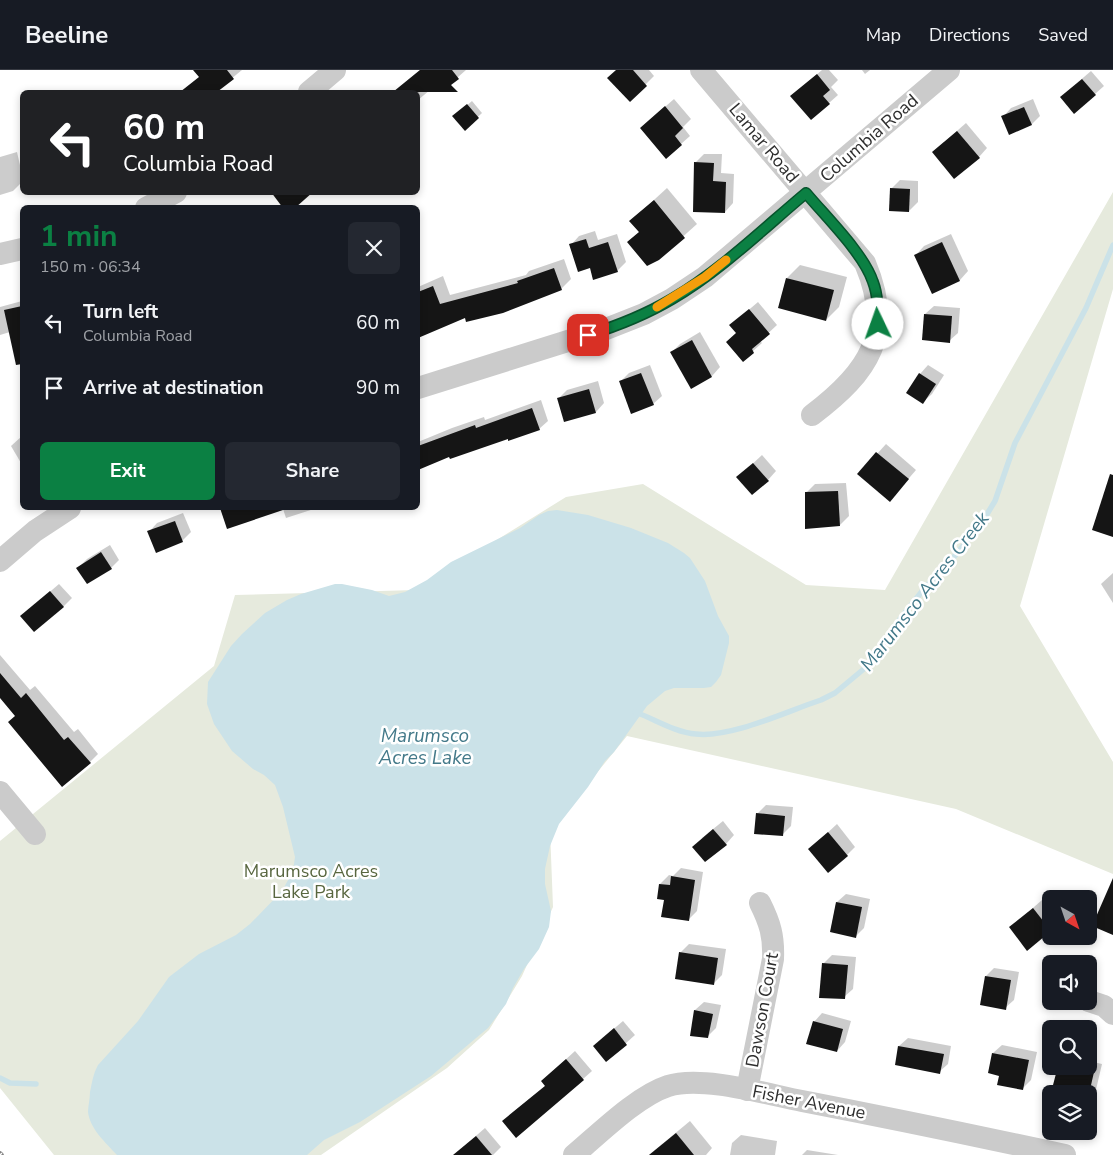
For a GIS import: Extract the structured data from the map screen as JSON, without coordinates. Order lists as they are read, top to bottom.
{
  "streets": {
    "street": [
      "Columbia Road",
      "Lamar Road",
      "Dawson Court",
      "Fisher Avenue"
    ]
  },
  "crossings": [
    ["Columbia Road", "Lamar Road"],
    ["Dawson Court", "Fisher Avenue"]
  ],
  "water": ["Marumsco Acres Creek", "Marumsco Acres Lake"],
  "parks": ["Marumsco Acres Lake Park"],
  "north": "bottom right",
  "page": {
    "header": "Beeline",
    "nav": ["Map", "Directions", "Saved"],
    "turn": ["60 m", "Columbia Road"],
    "heading": ["1 min", "150 m · 06:34"],
    "list": [
      {
        "name": "Turn left",
        "note": "Columbia Road",
        "value": "60 m"
      },
      {
        "name": "Arrive at destination",
        "value": "90 m"
      }
    ],
    "buttons": ["Exit", "Share"]
  }
}
